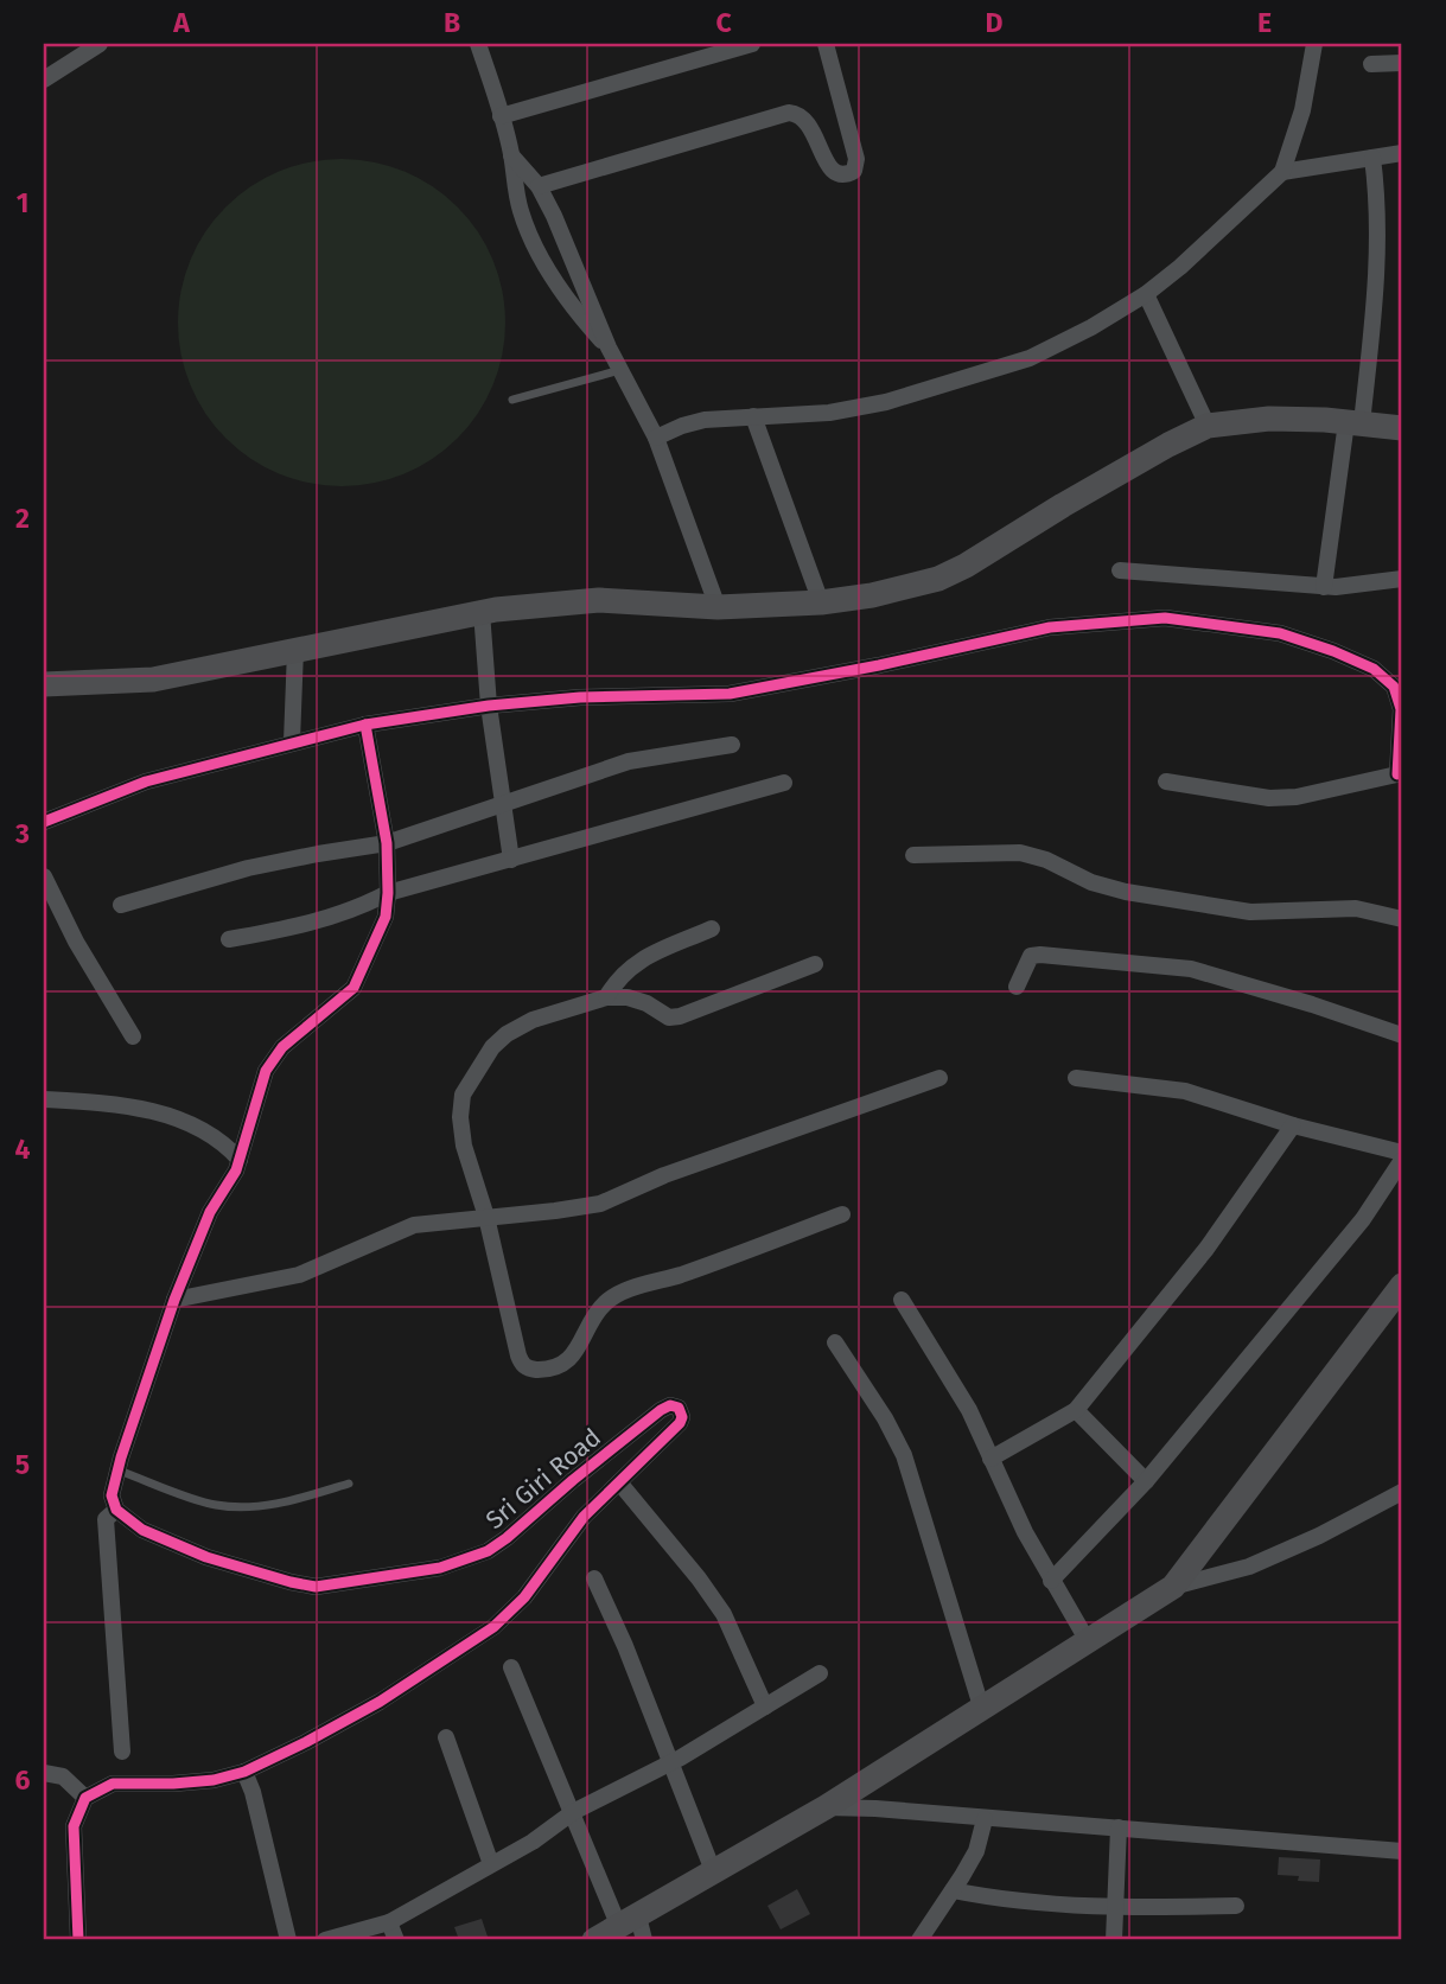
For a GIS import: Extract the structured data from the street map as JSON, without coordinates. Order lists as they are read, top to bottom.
{
  "streets": {
    "street": ["Sri Giri Road"]
  },
  "grid": {
    "columns": [
      "A",
      "B",
      "C",
      "D",
      "E"
    ],
    "rows": [
      "1",
      "2",
      "3",
      "4",
      "5",
      "6"
    ]
  }
}
